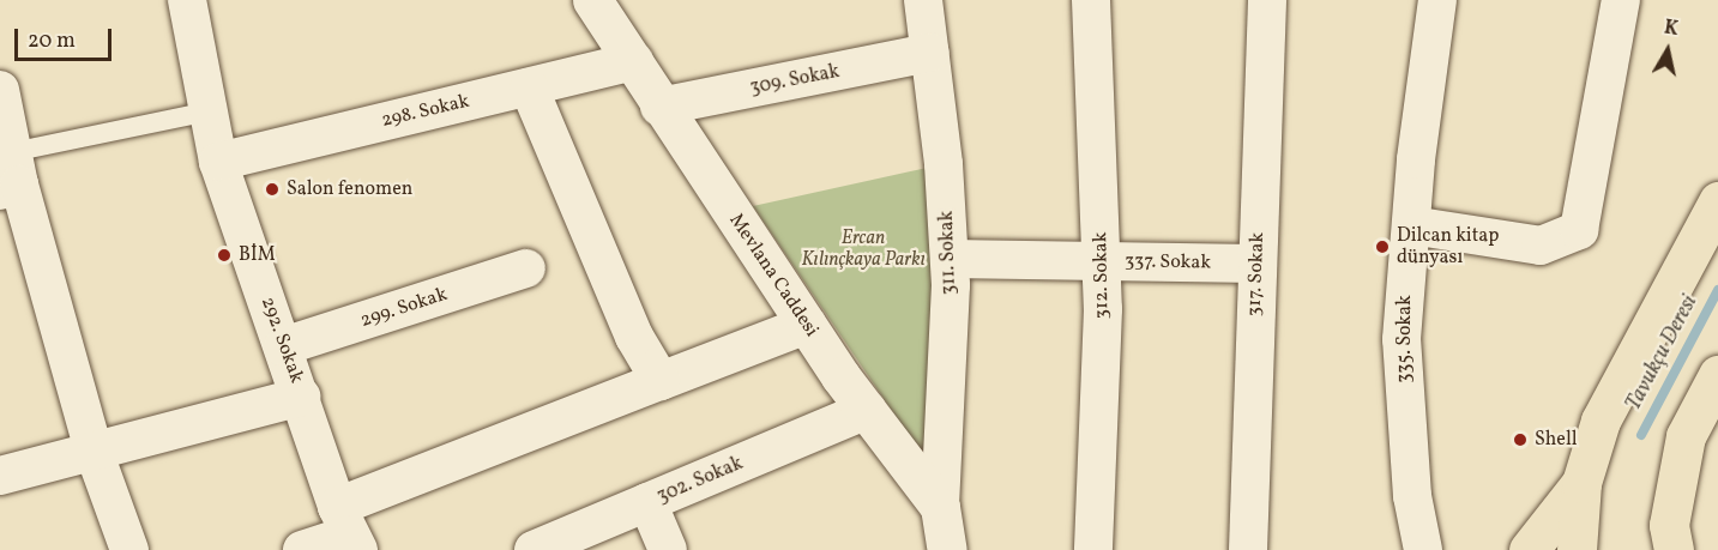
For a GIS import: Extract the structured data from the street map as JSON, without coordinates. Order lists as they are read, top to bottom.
{
  "streets": {
    "street": [
      "309. Sokak",
      "298. Sokak",
      "311. Sokak",
      "337. Sokak",
      "317. Sokak",
      "Mevlana Caddesi",
      "312. Sokak",
      "299. Sokak",
      "335. Sokak",
      "292. Sokak",
      "302. Sokak"
    ]
  },
  "crossings": [
    ["309. Sokak", "311. Sokak"],
    ["309. Sokak", "Mevlana Caddesi"],
    ["298. Sokak", "Mevlana Caddesi"],
    ["298. Sokak", "292. Sokak"],
    ["311. Sokak", "337. Sokak"],
    ["311. Sokak", "Mevlana Caddesi"],
    ["337. Sokak", "317. Sokak"],
    ["337. Sokak", "312. Sokak"],
    ["Mevlana Caddesi", "302. Sokak"],
    ["299. Sokak", "292. Sokak"]
  ],
  "water": ["Tavukçu Deresi"],
  "parks": ["Ercan Kılınçkaya Parkı"],
  "places": [
    "Salon fenomen",
    "Dilcan kitap dünyası",
    "BİM",
    "Shell"
  ],
  "scale_bar": "20 m",
  "north": "top"
}
